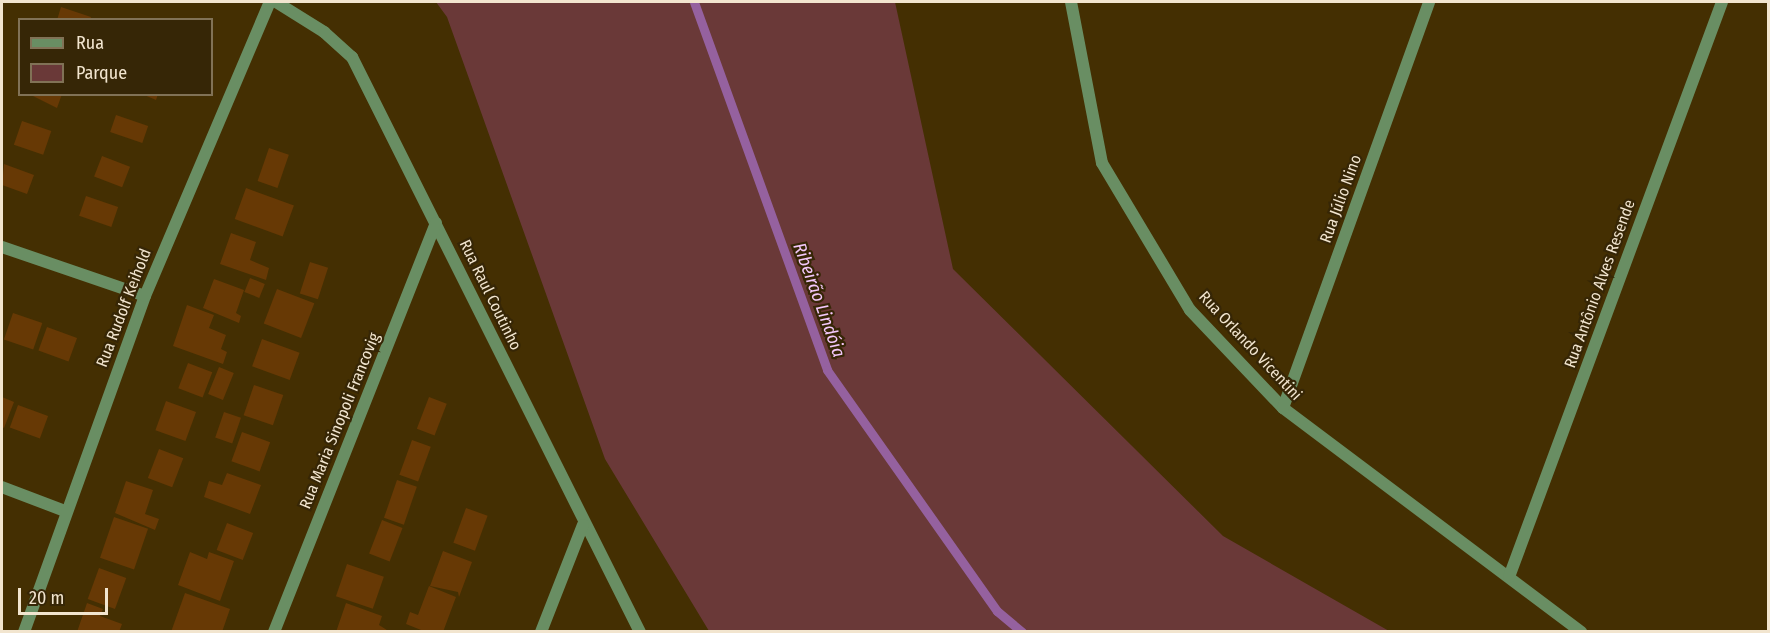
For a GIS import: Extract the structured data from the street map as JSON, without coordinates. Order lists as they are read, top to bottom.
{
  "streets": {
    "street": [
      "Rua Júlio Nino",
      "Rua Antônio Alves Resende",
      "Rua Raul Coutinho",
      "Rua Rudolf Keihold",
      "Rua Orlando Vicentini",
      "Rua Maria Sinopoli Francovig"
    ]
  },
  "crossings": [
    ["Rua Júlio Nino", "Rua Orlando Vicentini"],
    ["Rua Antônio Alves Resende", "Rua Orlando Vicentini"],
    ["Rua Raul Coutinho", "Rua Maria Sinopoli Francovig"]
  ],
  "water": ["Ribeirão Lindóia"],
  "legend": ["Rua", "Parque"],
  "scale_bar": "20 m"
}
